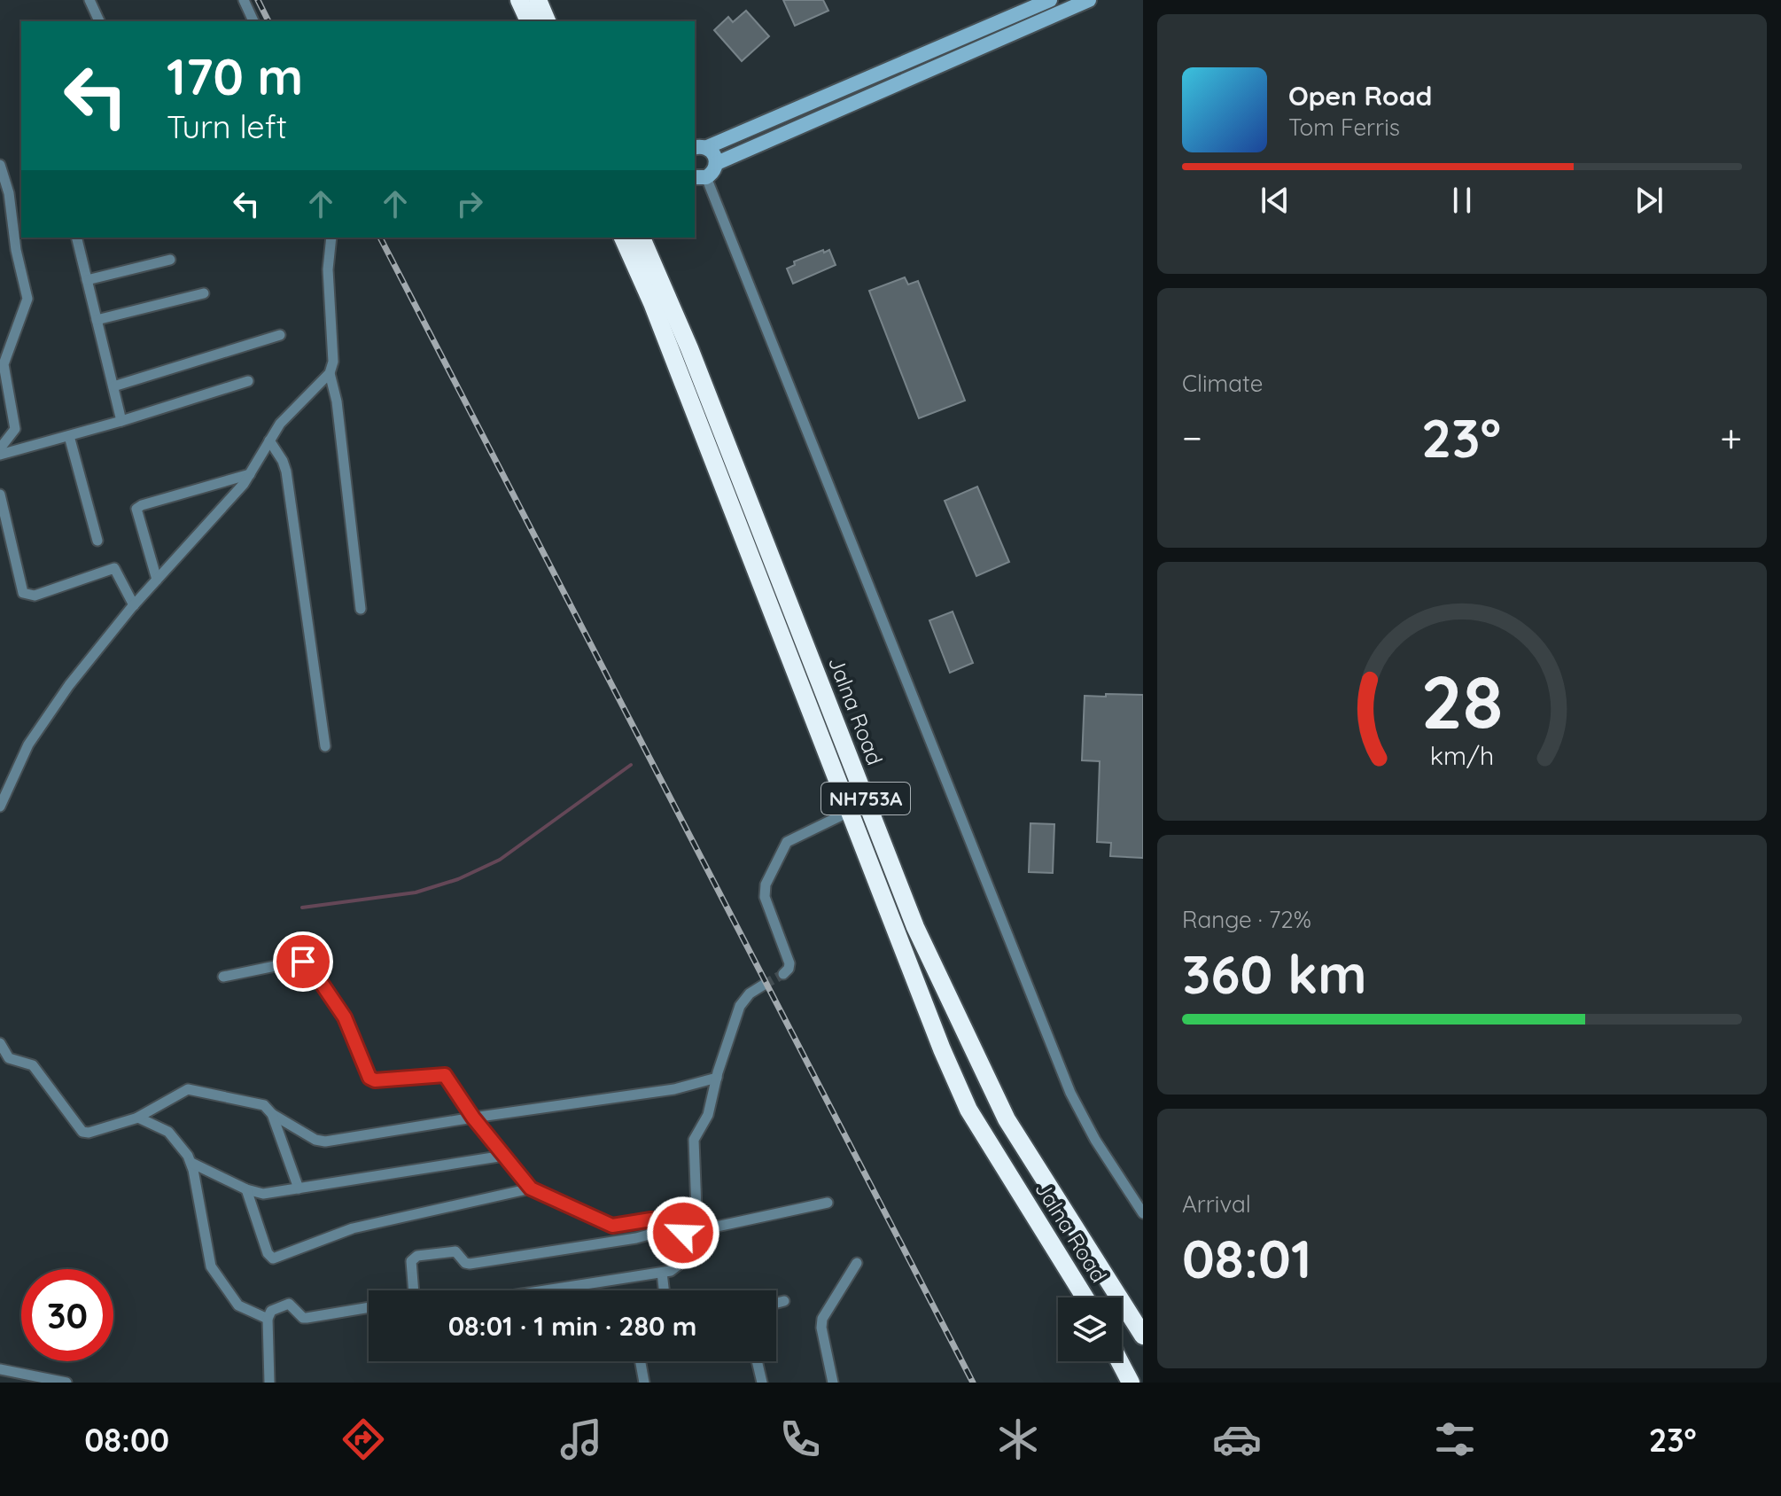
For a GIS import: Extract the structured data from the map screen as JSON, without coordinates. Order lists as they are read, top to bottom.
{
  "streets": {
    "highway": ["Jalna Road", "NH753A"]
  },
  "page": {
    "turn": ["170 m", "Turn left"],
    "song": ["Open Road", "Tom Ferris"],
    "tile": [
      "Climate",
      ["Range · 72%", "360 km"],
      ["Arrival", "08:01"]
    ],
    "heat": ["−", "23°", "+"],
    "limit": "30",
    "trip": "08:01 · 1 min · 280 m",
    "tabs": ["08:00", "23°"],
    "gauge": ["28", "km/h"]
  }
}
